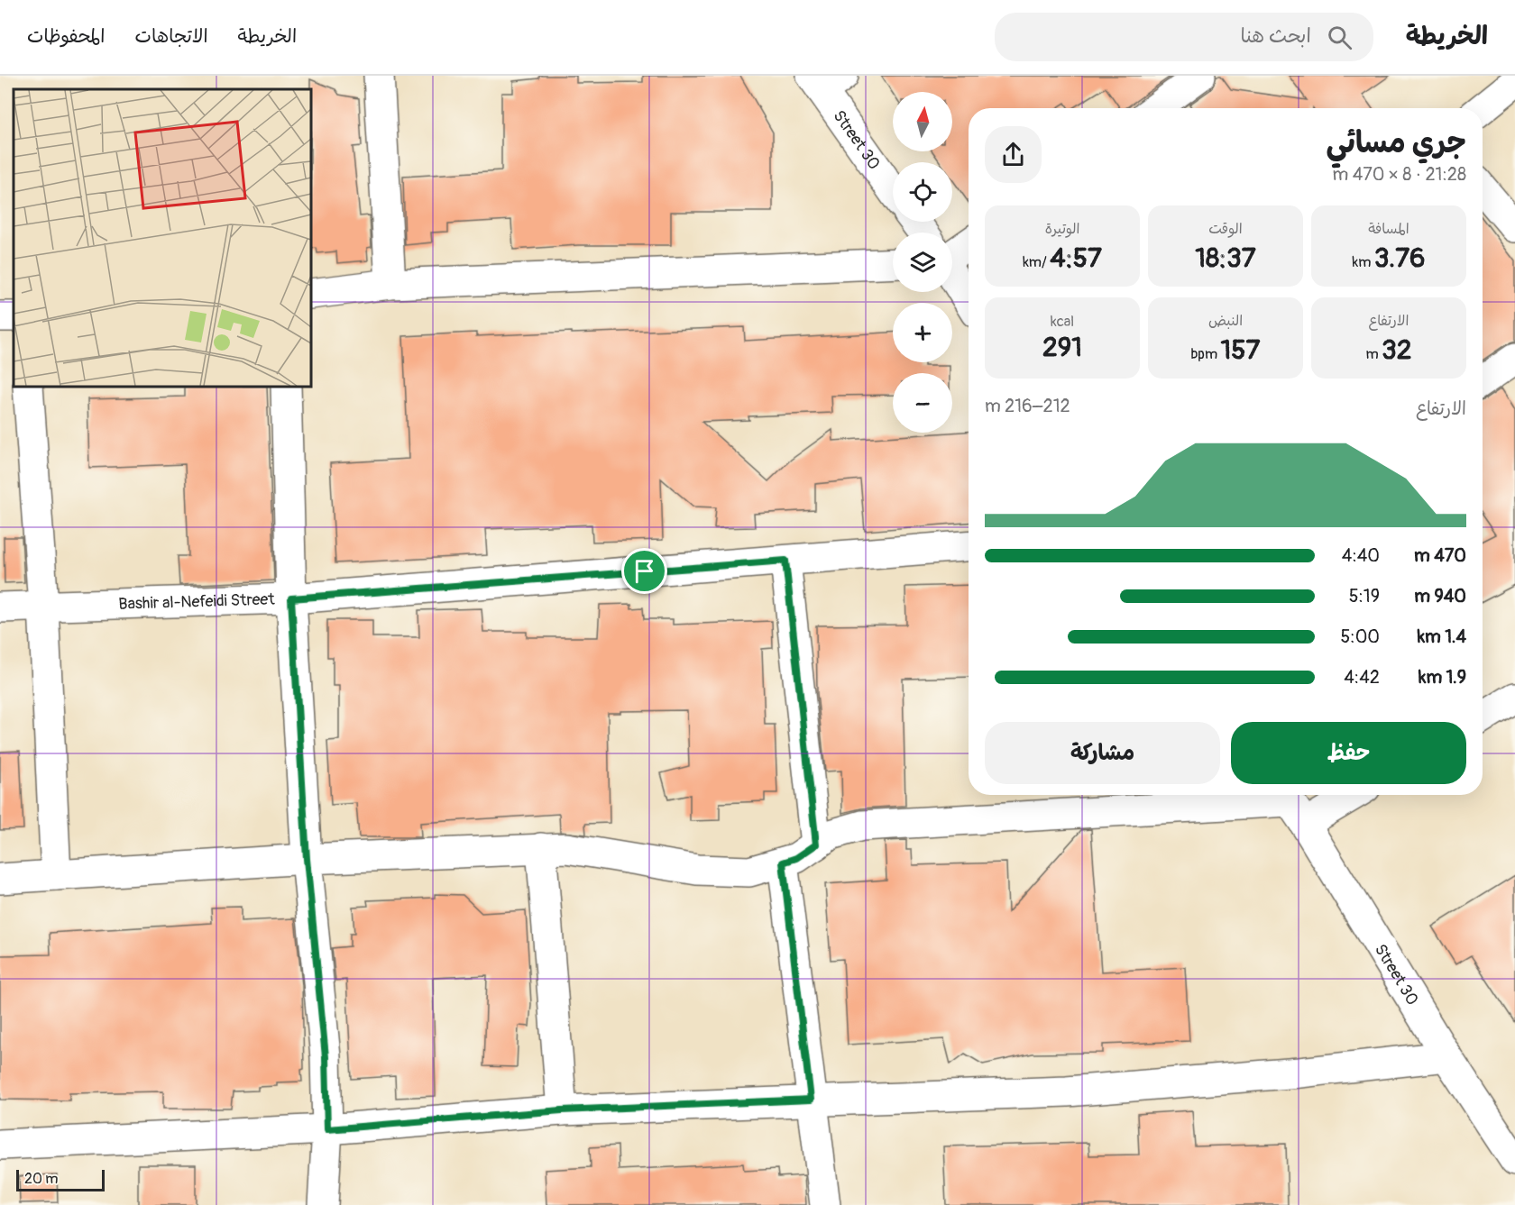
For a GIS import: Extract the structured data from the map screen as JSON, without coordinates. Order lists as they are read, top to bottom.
{
  "streets": {
    "street": ["Street 30", "Bashir al-Nefeidi Street"]
  },
  "scale_bar": "20 m",
  "north": "top",
  "page": {
    "header": "الخريطة",
    "search": "ابحث هنا",
    "nav": ["الخريطة", "الاتجاهات", "المحفوظات"],
    "map_buttons": ["+", "−"],
    "heading": ["جري مسائي", "21:28 · 8 × 470 m"],
    "stats": [
      ["المسافة", "3.76 km"],
      ["الوقت", "18:37"],
      ["الوتيرة", "4:57 /km"],
      ["الارتفاع", "32 m"],
      ["النبض", "157 bpm"],
      ["kcal", "291"]
    ],
    "chart": ["الارتفاع", "212–216 m"],
    "list": [
      {
        "name": "470 m",
        "note": "4:40"
      },
      {
        "name": "940 m",
        "note": "5:19"
      },
      {
        "name": "1.4 km",
        "note": "5:00"
      },
      {
        "name": "1.9 km",
        "note": "4:42"
      }
    ],
    "buttons": ["حفظ", "مشاركة"],
    "scale": "20 m"
  }
}
